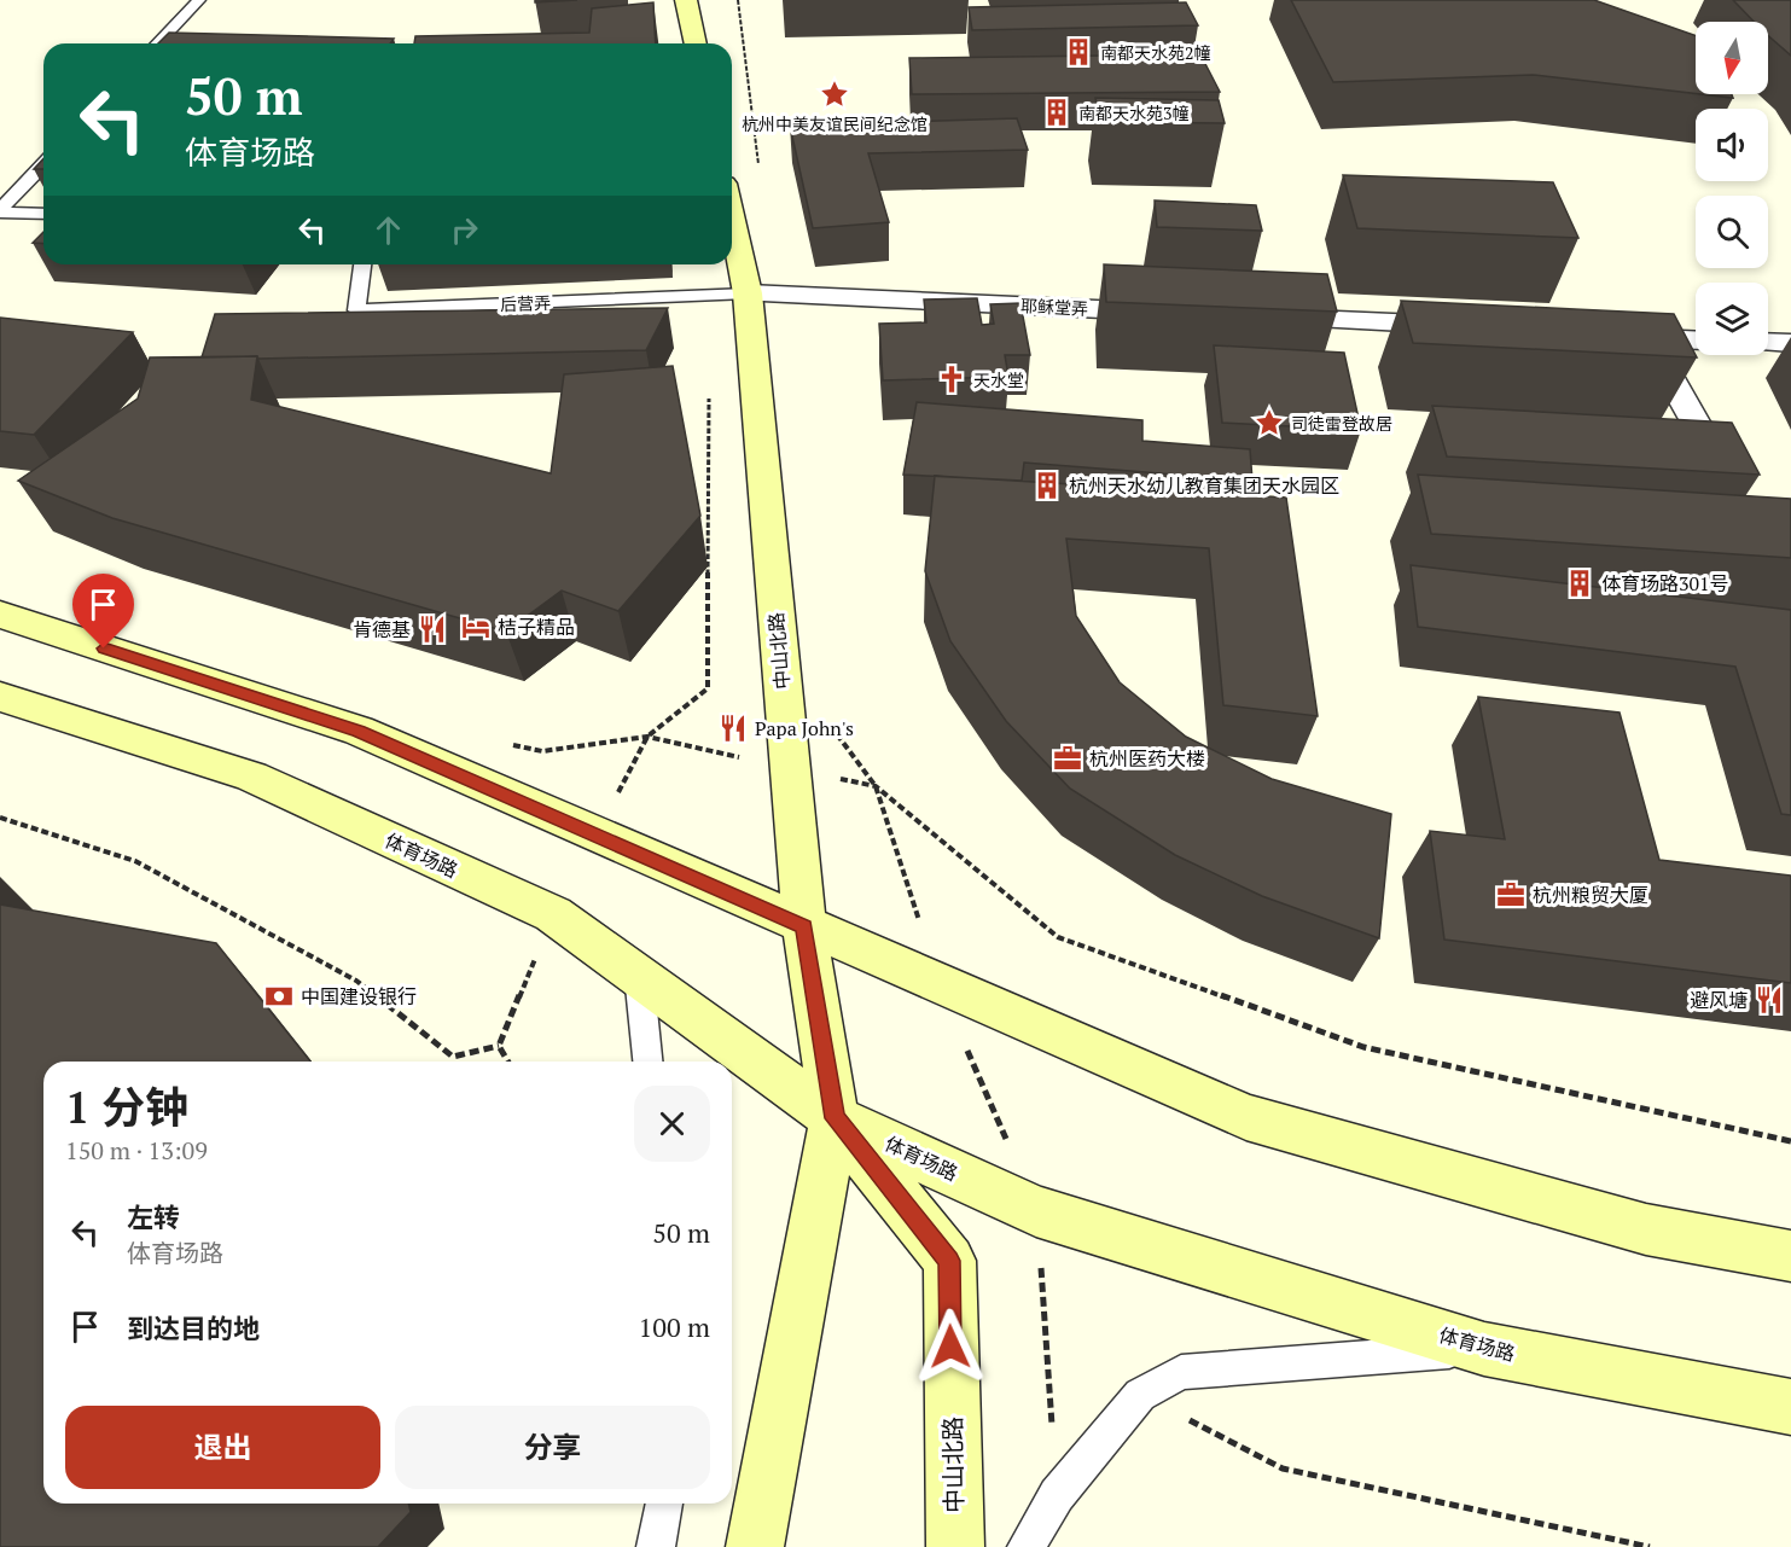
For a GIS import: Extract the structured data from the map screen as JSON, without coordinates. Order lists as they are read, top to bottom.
{
  "streets": {
    "main road": ["中山北路", "体育场路"],
    "street": ["耶稣堂弄"],
    "lane": ["后营弄"]
  },
  "crossings": [
    ["后营弄", "耶稣堂弄"],
    ["后营弄", "中山北路"],
    ["耶稣堂弄", "中山北路"],
    ["中山北路", "体育场路"]
  ],
  "places": {
    "building": [
      "南都天水苑2幢",
      "南都天水苑3幢",
      "杭州天水幼儿教育集团天水园区",
      "体育场路301号"
    ],
    "place": ["杭州中美友谊民间纪念馆", "司徒雷登故居"],
    "church": ["天水堂"],
    "hotel": ["桔子精品"],
    "restaurant": ["肯德基", "Papa John's", "避风塘"],
    "office": ["杭州医药大楼", "杭州粮贸大厦"],
    "bank": ["中国建设银行"]
  },
  "north": "bottom",
  "page": {
    "turn": ["50 m", "体育场路"],
    "heading": ["1 分钟", "150 m · 13:09"],
    "list": [
      {
        "name": "左转",
        "note": "体育场路",
        "value": "50 m"
      },
      {
        "name": "到达目的地",
        "value": "100 m"
      }
    ],
    "buttons": ["退出", "分享"]
  }
}
